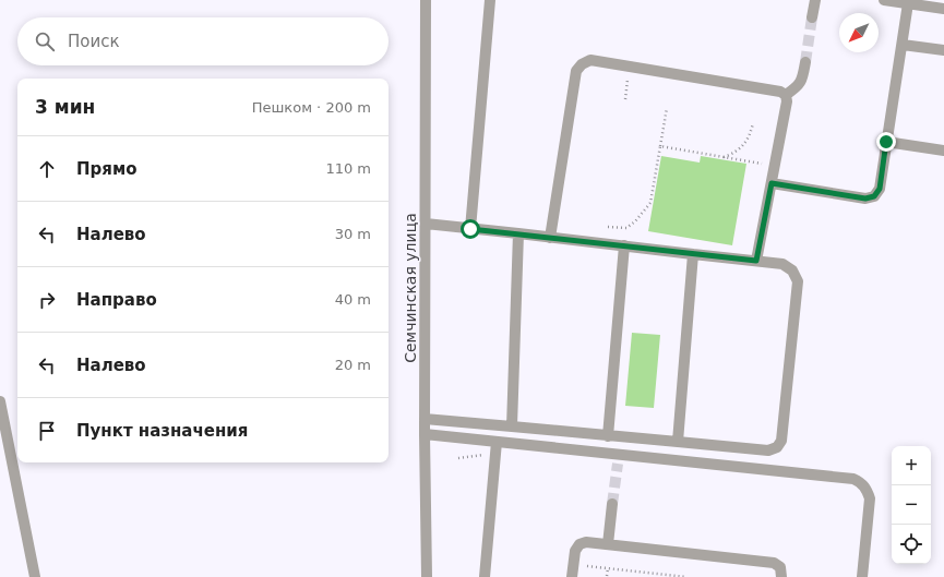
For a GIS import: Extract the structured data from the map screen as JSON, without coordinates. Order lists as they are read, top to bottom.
{
  "streets": {
    "street": ["Семчинская улица"]
  },
  "north": "bottom left",
  "page": {
    "search": "Поиск",
    "heading": ["3 мин", "Пешком · 200 m"],
    "list": [
      ["Прямо", "110 m"],
      ["Налево", "30 m"],
      ["Направо", "40 m"],
      ["Налево", "20 m"],
      "Пункт назначения"
    ],
    "map_buttons": ["+", "−"]
  }
}
